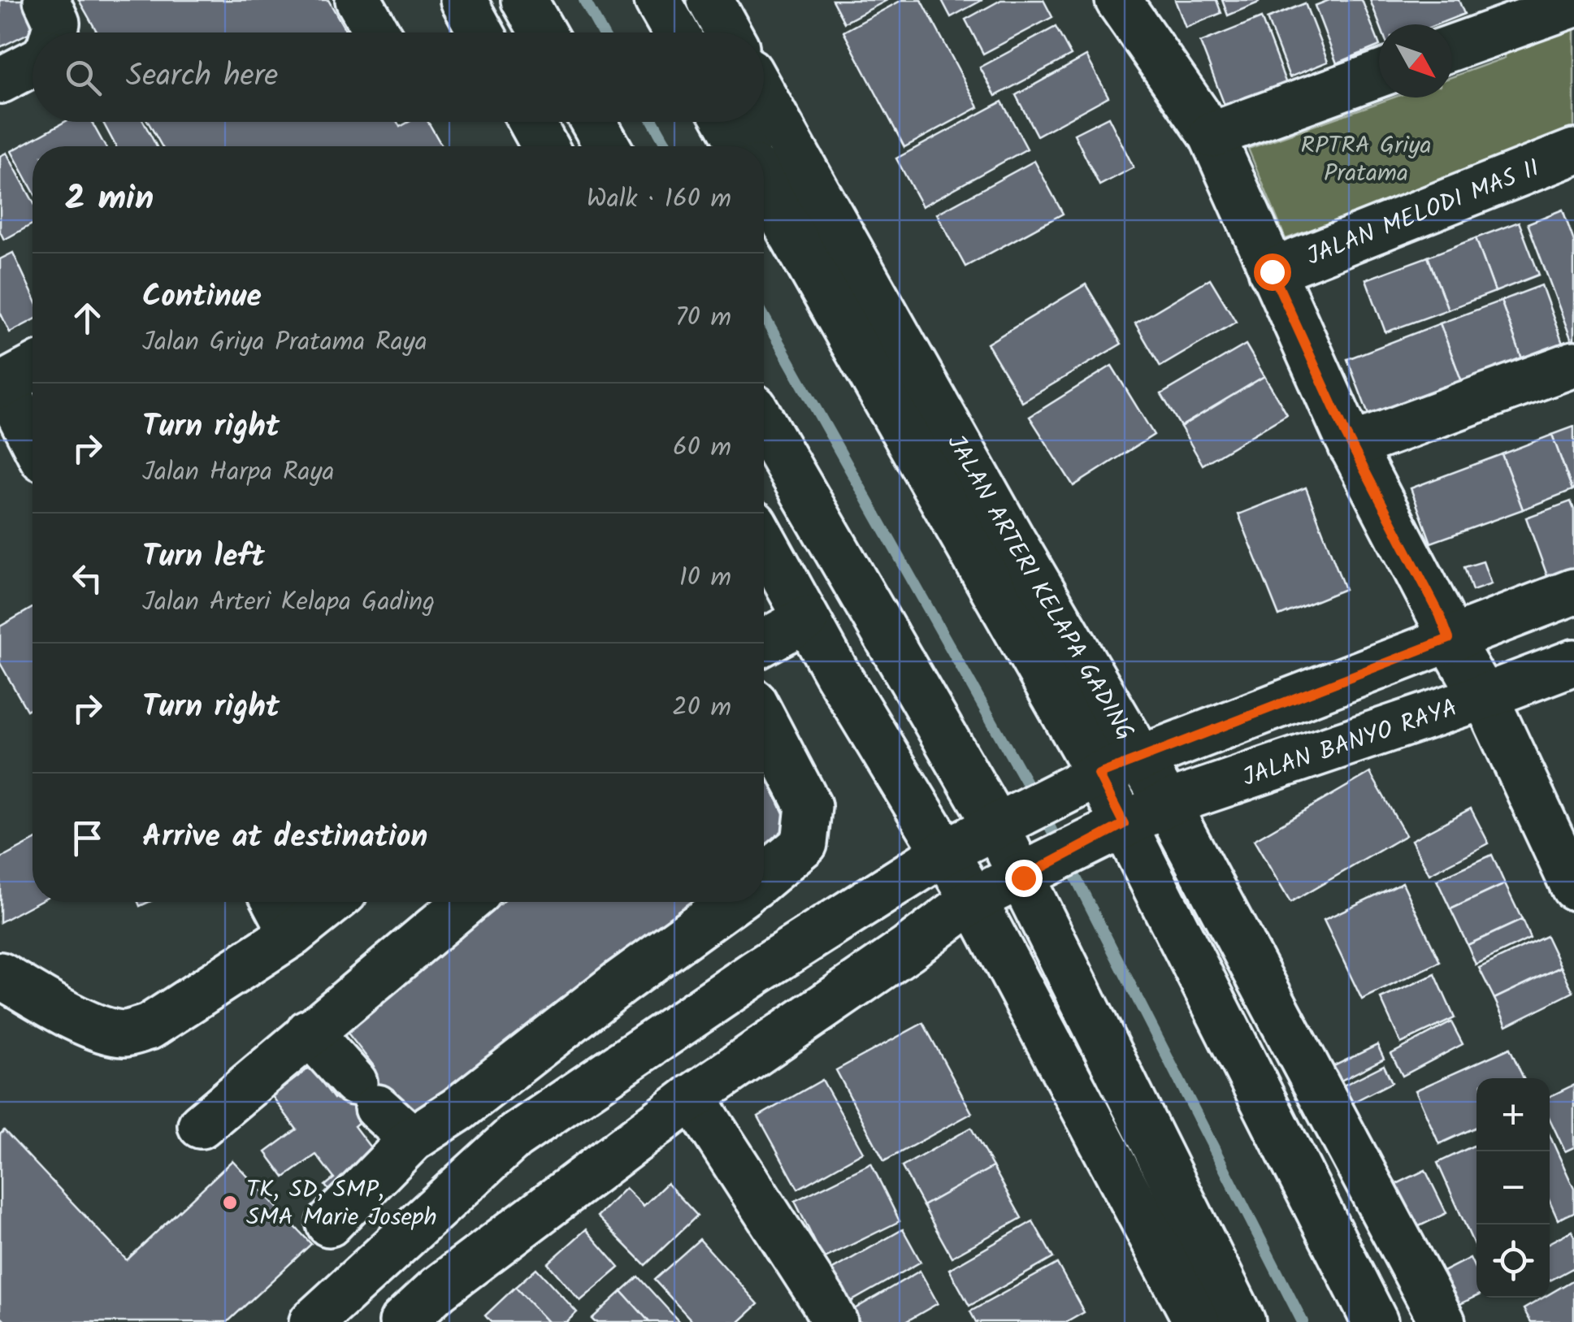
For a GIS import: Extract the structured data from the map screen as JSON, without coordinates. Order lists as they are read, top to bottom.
{
  "streets": {
    "street": ["JALAN MELODI MAS II", "JALAN ARTERI KELAPA GADING", "JALAN BANYO RAYA"]
  },
  "crossings": [
    ["JALAN ARTERI KELAPA GADING", "JALAN BANYO RAYA"]
  ],
  "parks": ["RPTRA Griya Pratama"],
  "places": ["TK, SD, SMP, SMA Marie Joseph"],
  "north": "bottom right",
  "page": {
    "search": "Search here",
    "heading": ["2 min", "Walk · 160 m"],
    "list": [
      ["Continue", "Jalan Griya Pratama Raya", "70 m"],
      ["Turn right", "Jalan Harpa Raya", "60 m"],
      ["Turn left", "Jalan Arteri Kelapa Gading", "10 m"],
      ["Turn right", "20 m"],
      "Arrive at destination"
    ],
    "map_buttons": ["+", "−"]
  }
}
